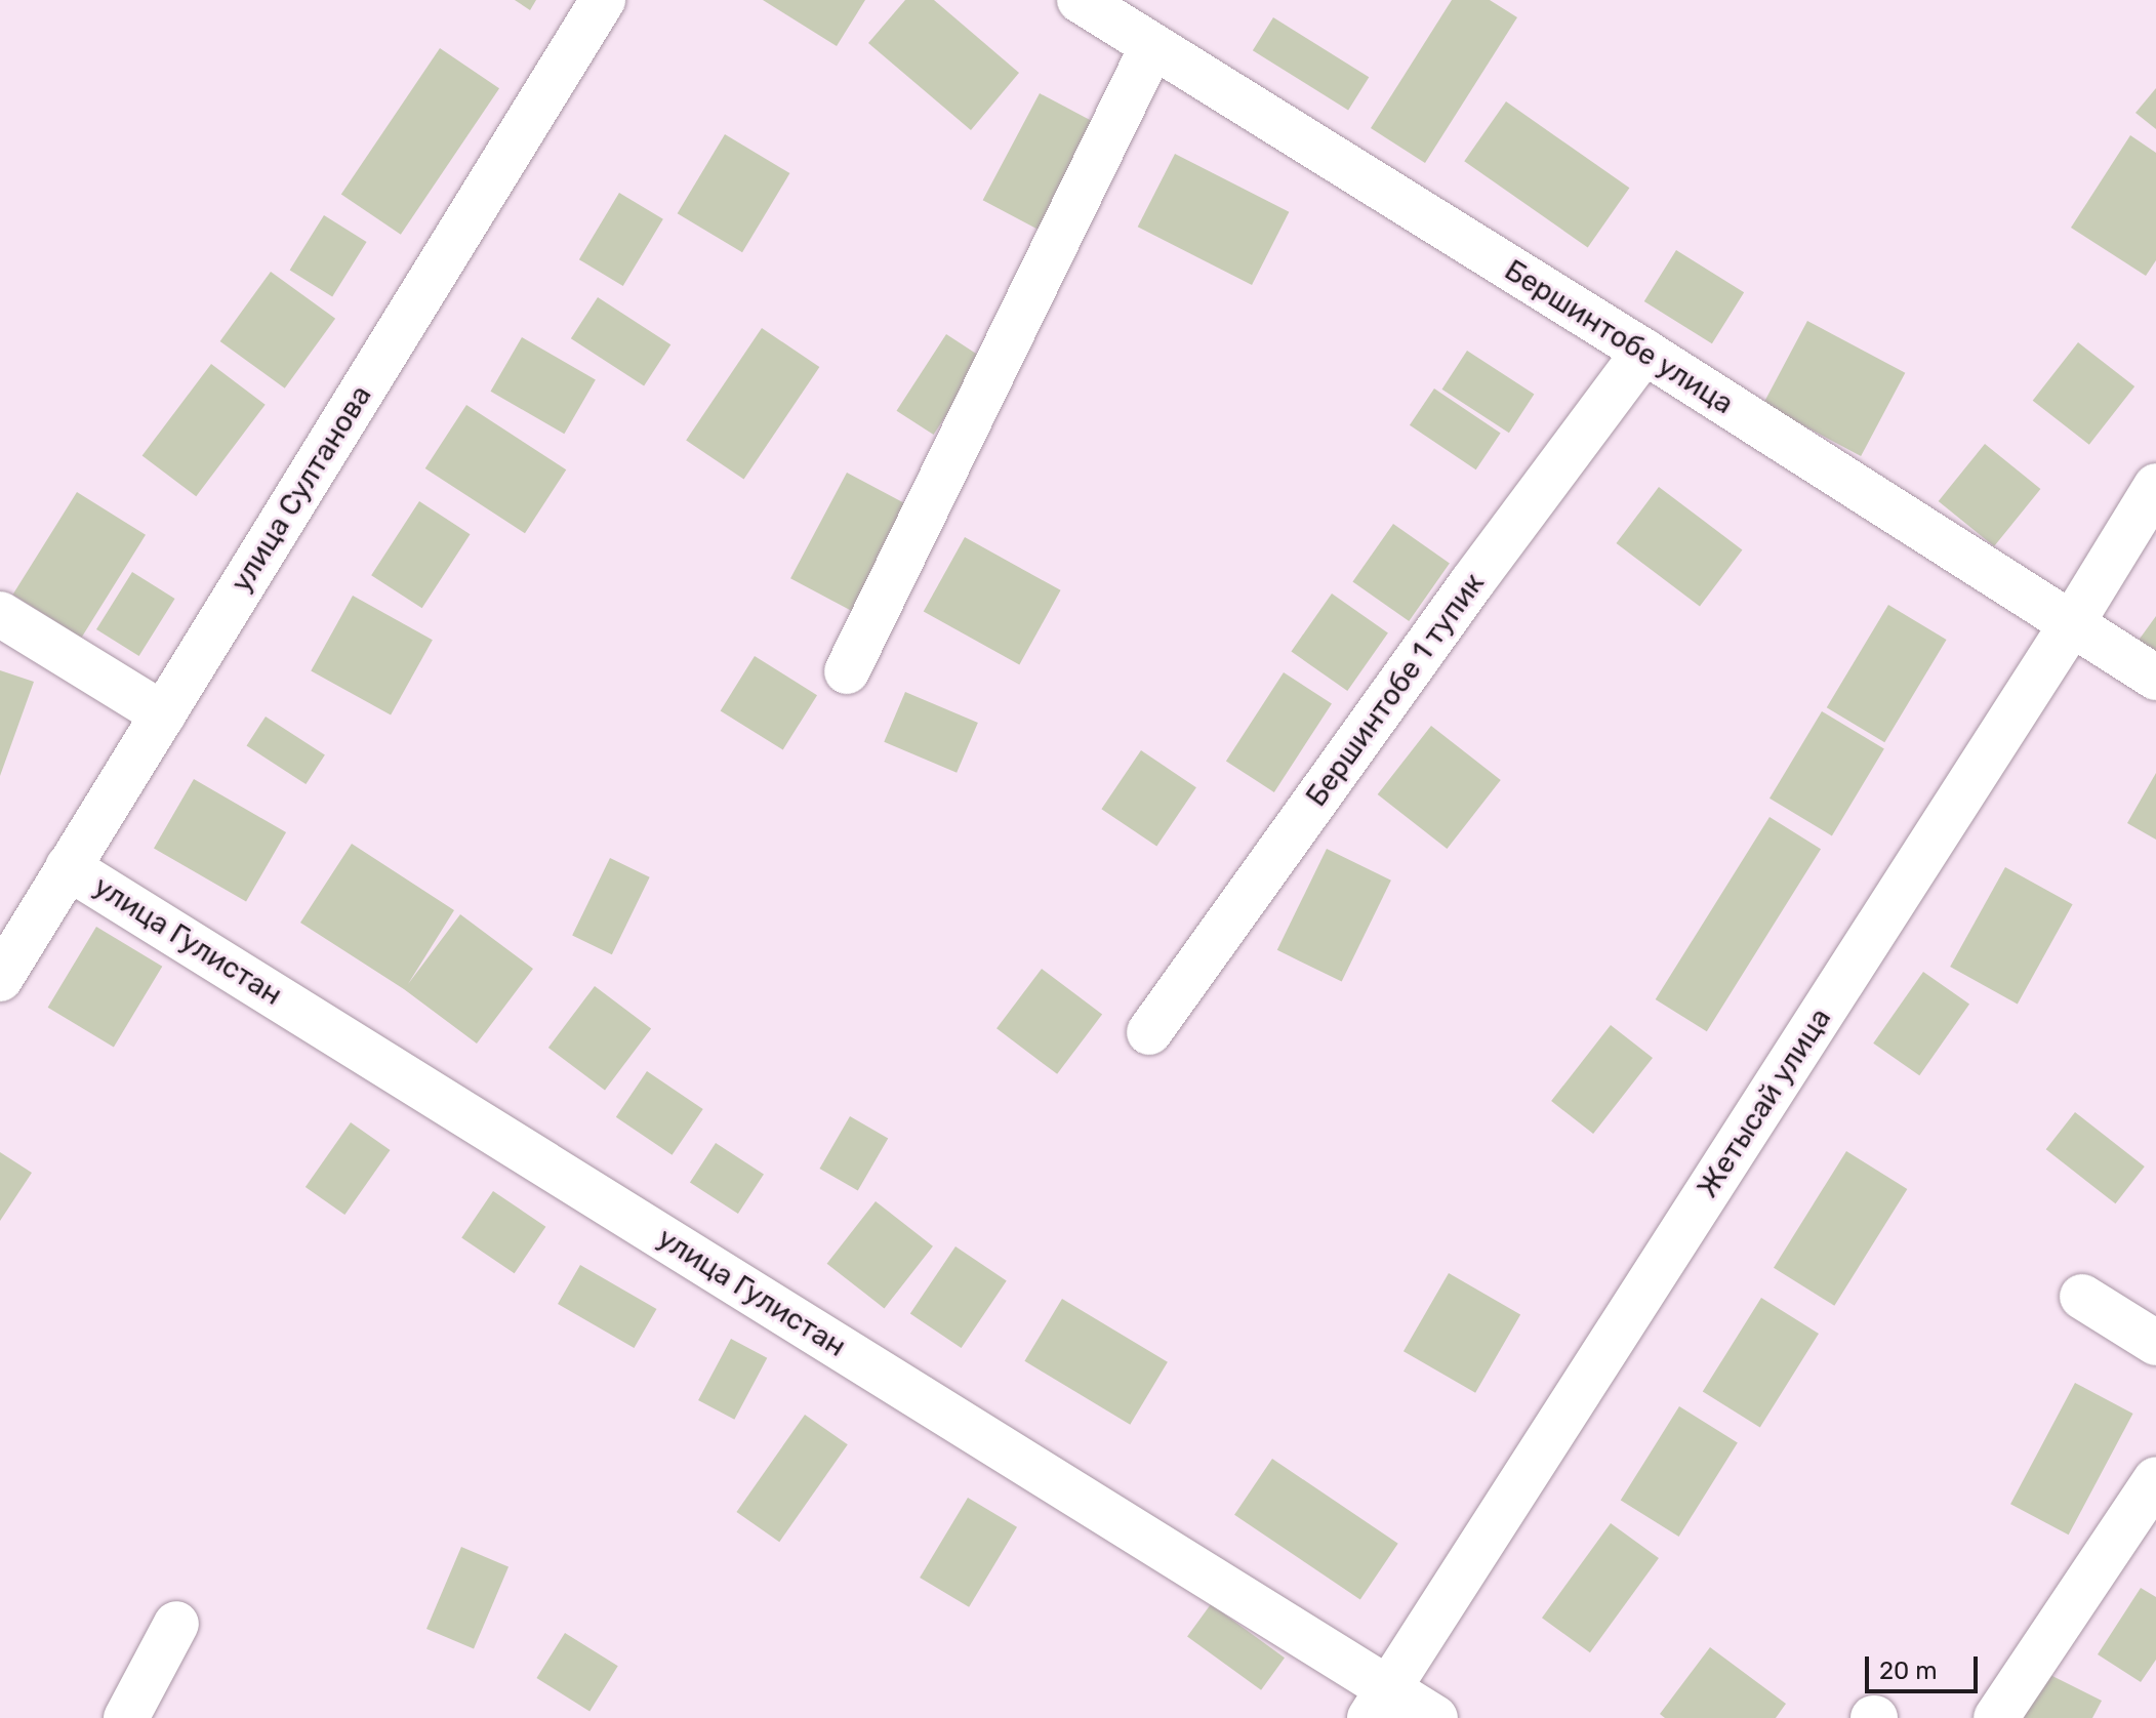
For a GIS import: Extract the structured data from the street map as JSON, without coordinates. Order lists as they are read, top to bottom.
{
  "streets": {
    "street": [
      "Бершинтобе улица",
      "улица Султанова",
      "Бершинтобе 1 тупик",
      "улица Гулистан",
      "Жетысай улица"
    ]
  },
  "crossings": [
    ["Бершинтобе улица", "Бершинтобе 1 тупик"],
    ["Бершинтобе улица", "Жетысай улица"],
    ["улица Султанова", "улица Гулистан"],
    ["улица Гулистан", "Жетысай улица"]
  ],
  "scale_bar": "20 m"
}
